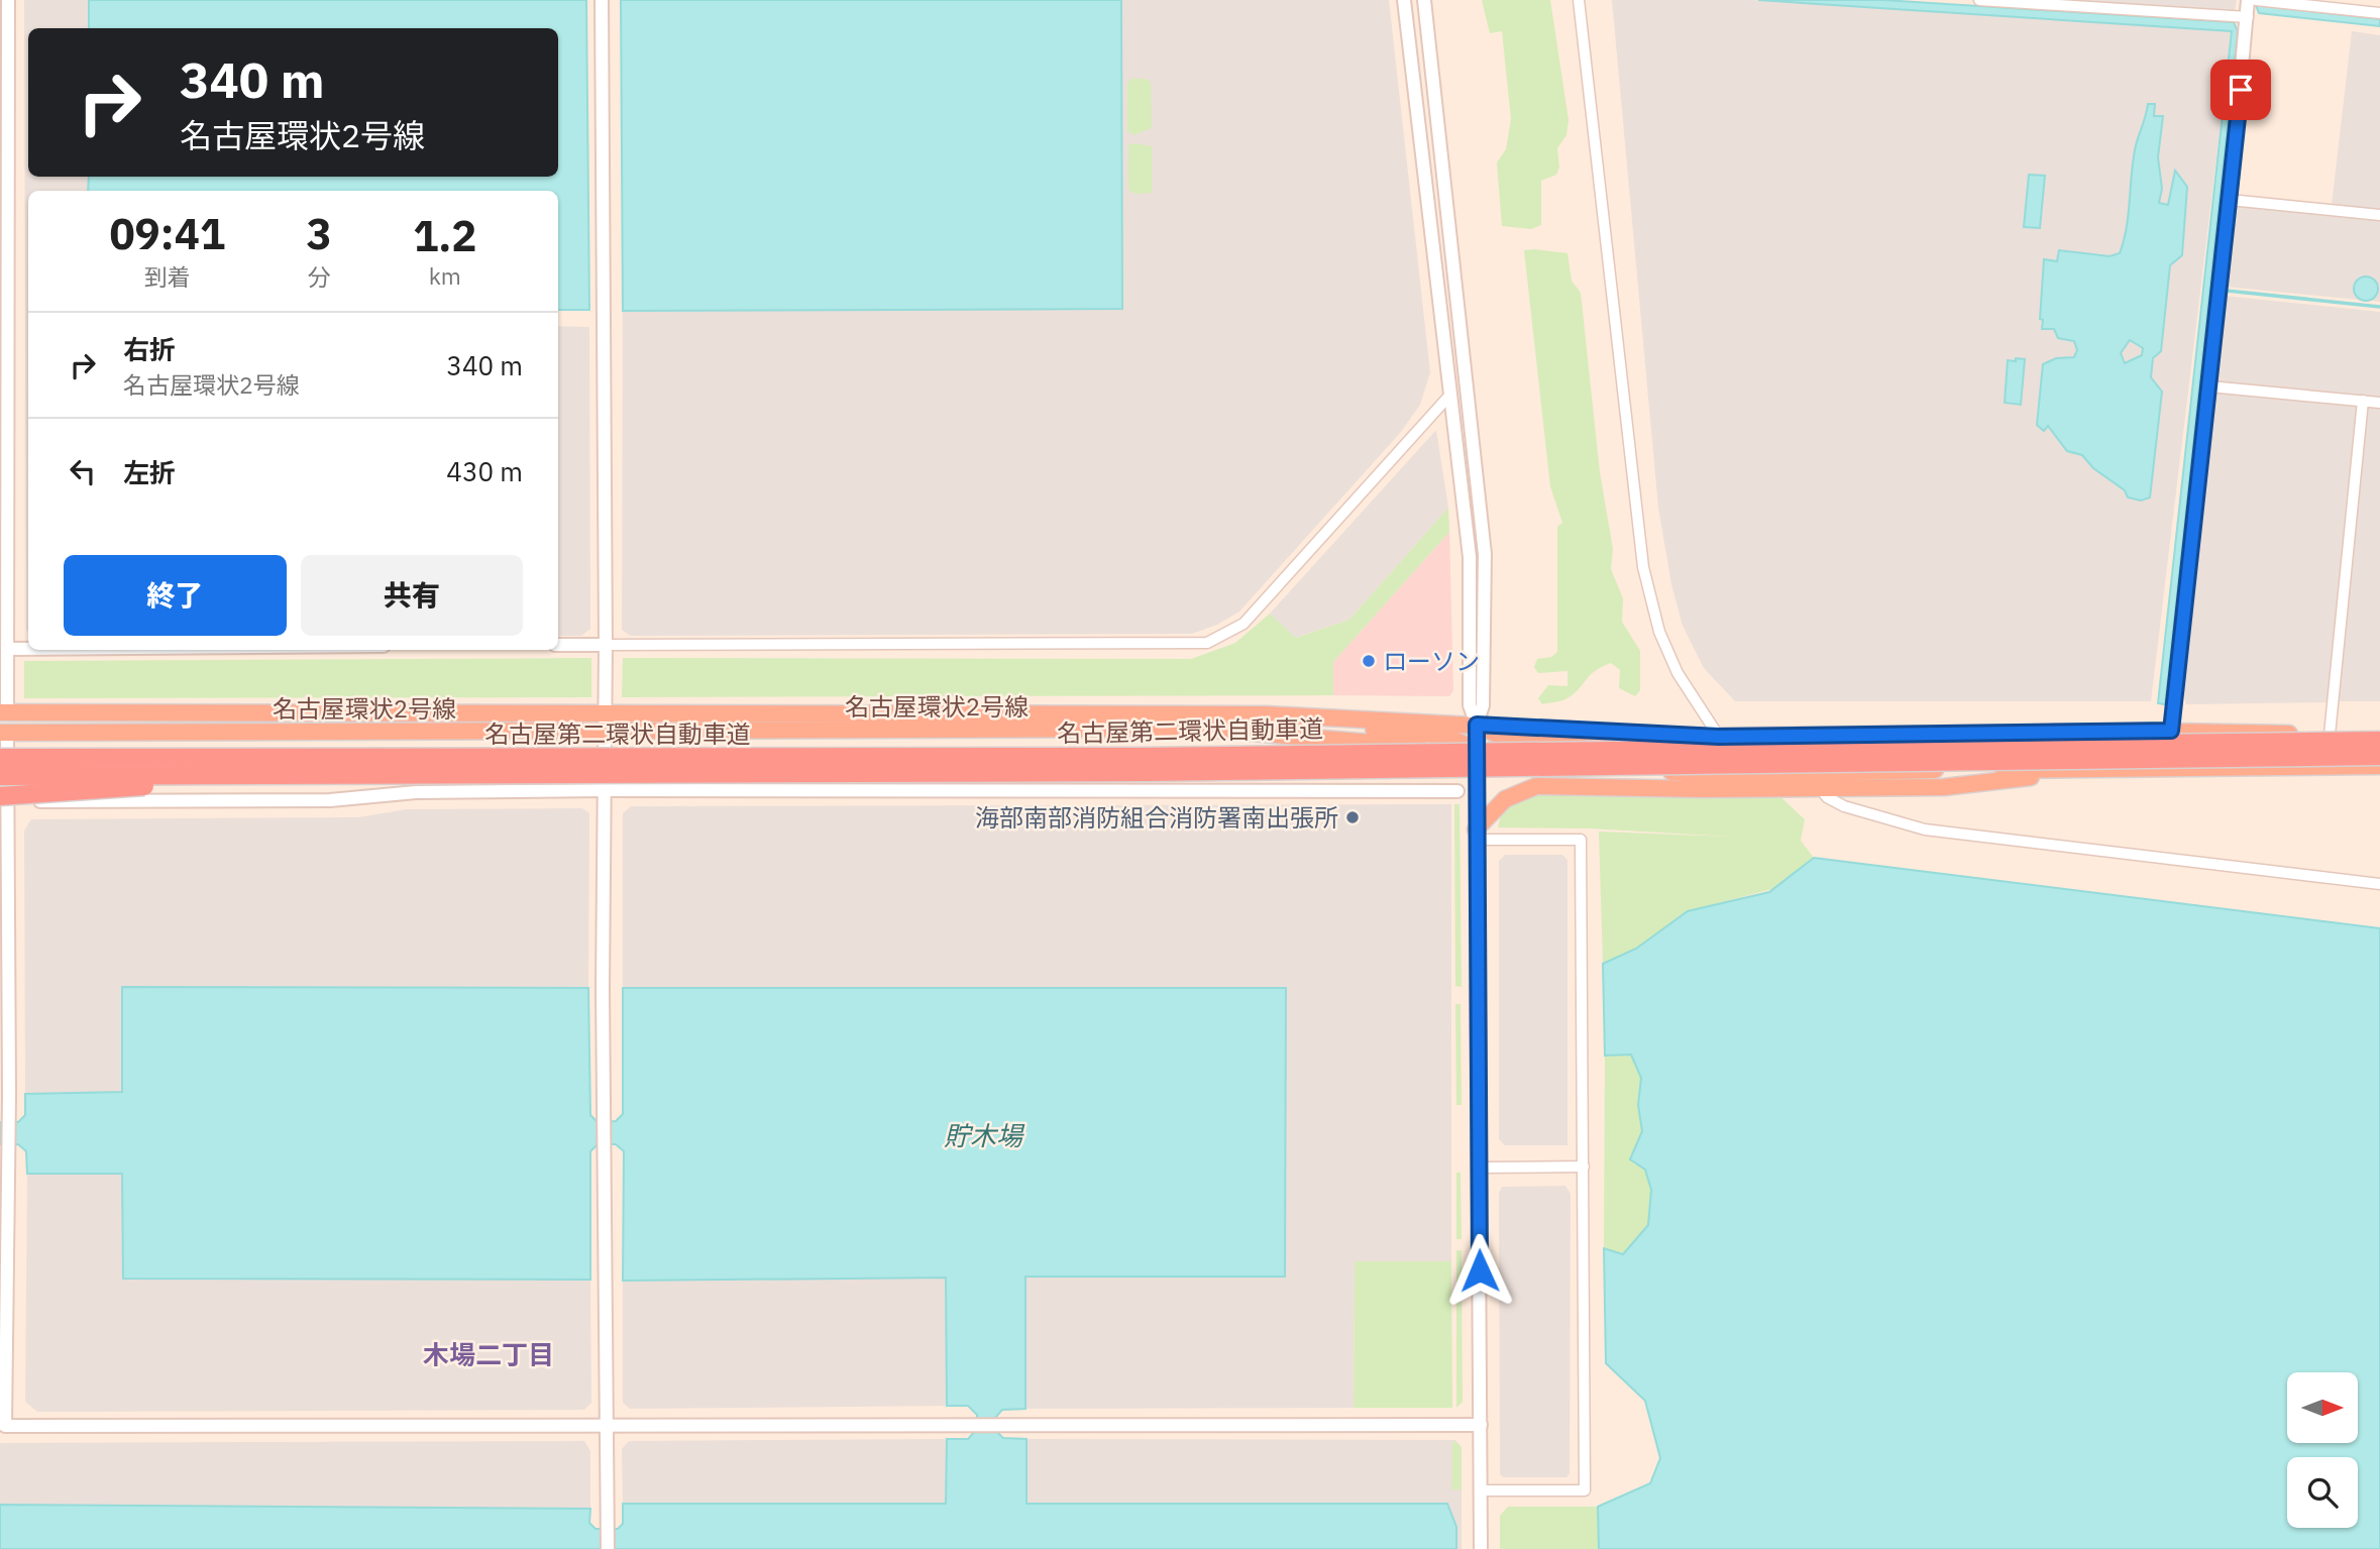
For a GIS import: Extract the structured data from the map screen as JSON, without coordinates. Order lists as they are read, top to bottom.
{
  "streets": {
    "highway": ["名古屋環状2号線", "名古屋第二環状自動車道"]
  },
  "districts": ["木場二丁目"],
  "water": ["貯木場"],
  "places": ["ローソン", "海部南部消防組合消防署南出張所"],
  "north": "right",
  "page": {
    "turn": ["340 m", "名古屋環状2号線"],
    "eta": [
      "09:41",
      "到着",
      "3",
      "分",
      "1.2",
      "km"
    ],
    "list": [
      {
        "name": "右折",
        "note": "名古屋環状2号線",
        "value": "340 m"
      },
      {
        "name": "左折",
        "value": "430 m"
      }
    ],
    "buttons": ["終了", "共有"]
  }
}
